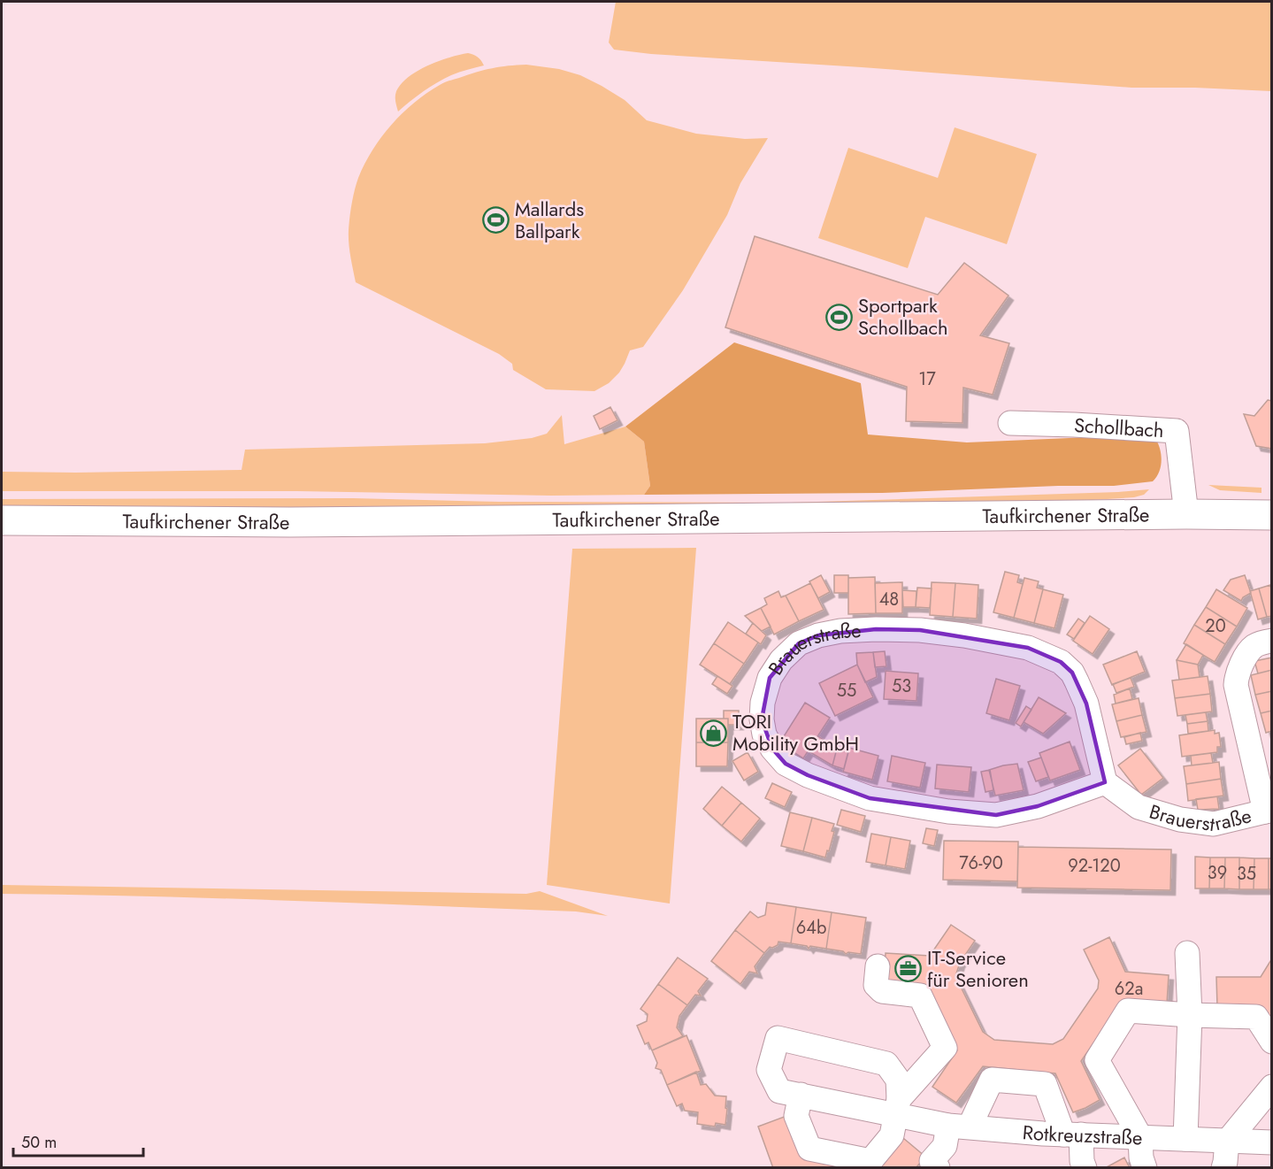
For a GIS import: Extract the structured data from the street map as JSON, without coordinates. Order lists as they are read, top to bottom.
{
  "streets": {
    "main road": ["Taufkirchener Straße"],
    "street": ["Schollbach", "Brauerstraße", "Rotkreuzstraße"]
  },
  "crossings": [
    ["Schollbach", "Taufkirchener Straße"]
  ],
  "places": {
    "sports": ["Mallards Ballpark", "Sportpark Schollbach"],
    "shop": ["TORI Mobility GmbH"],
    "office": ["IT-Service für Senioren"]
  },
  "house_numbers": [
    "17",
    "48",
    "20",
    "53",
    "55",
    "76-90",
    "92-120",
    "39",
    "35",
    "64b",
    "62a"
  ],
  "scale_bar": "50 m"
}
